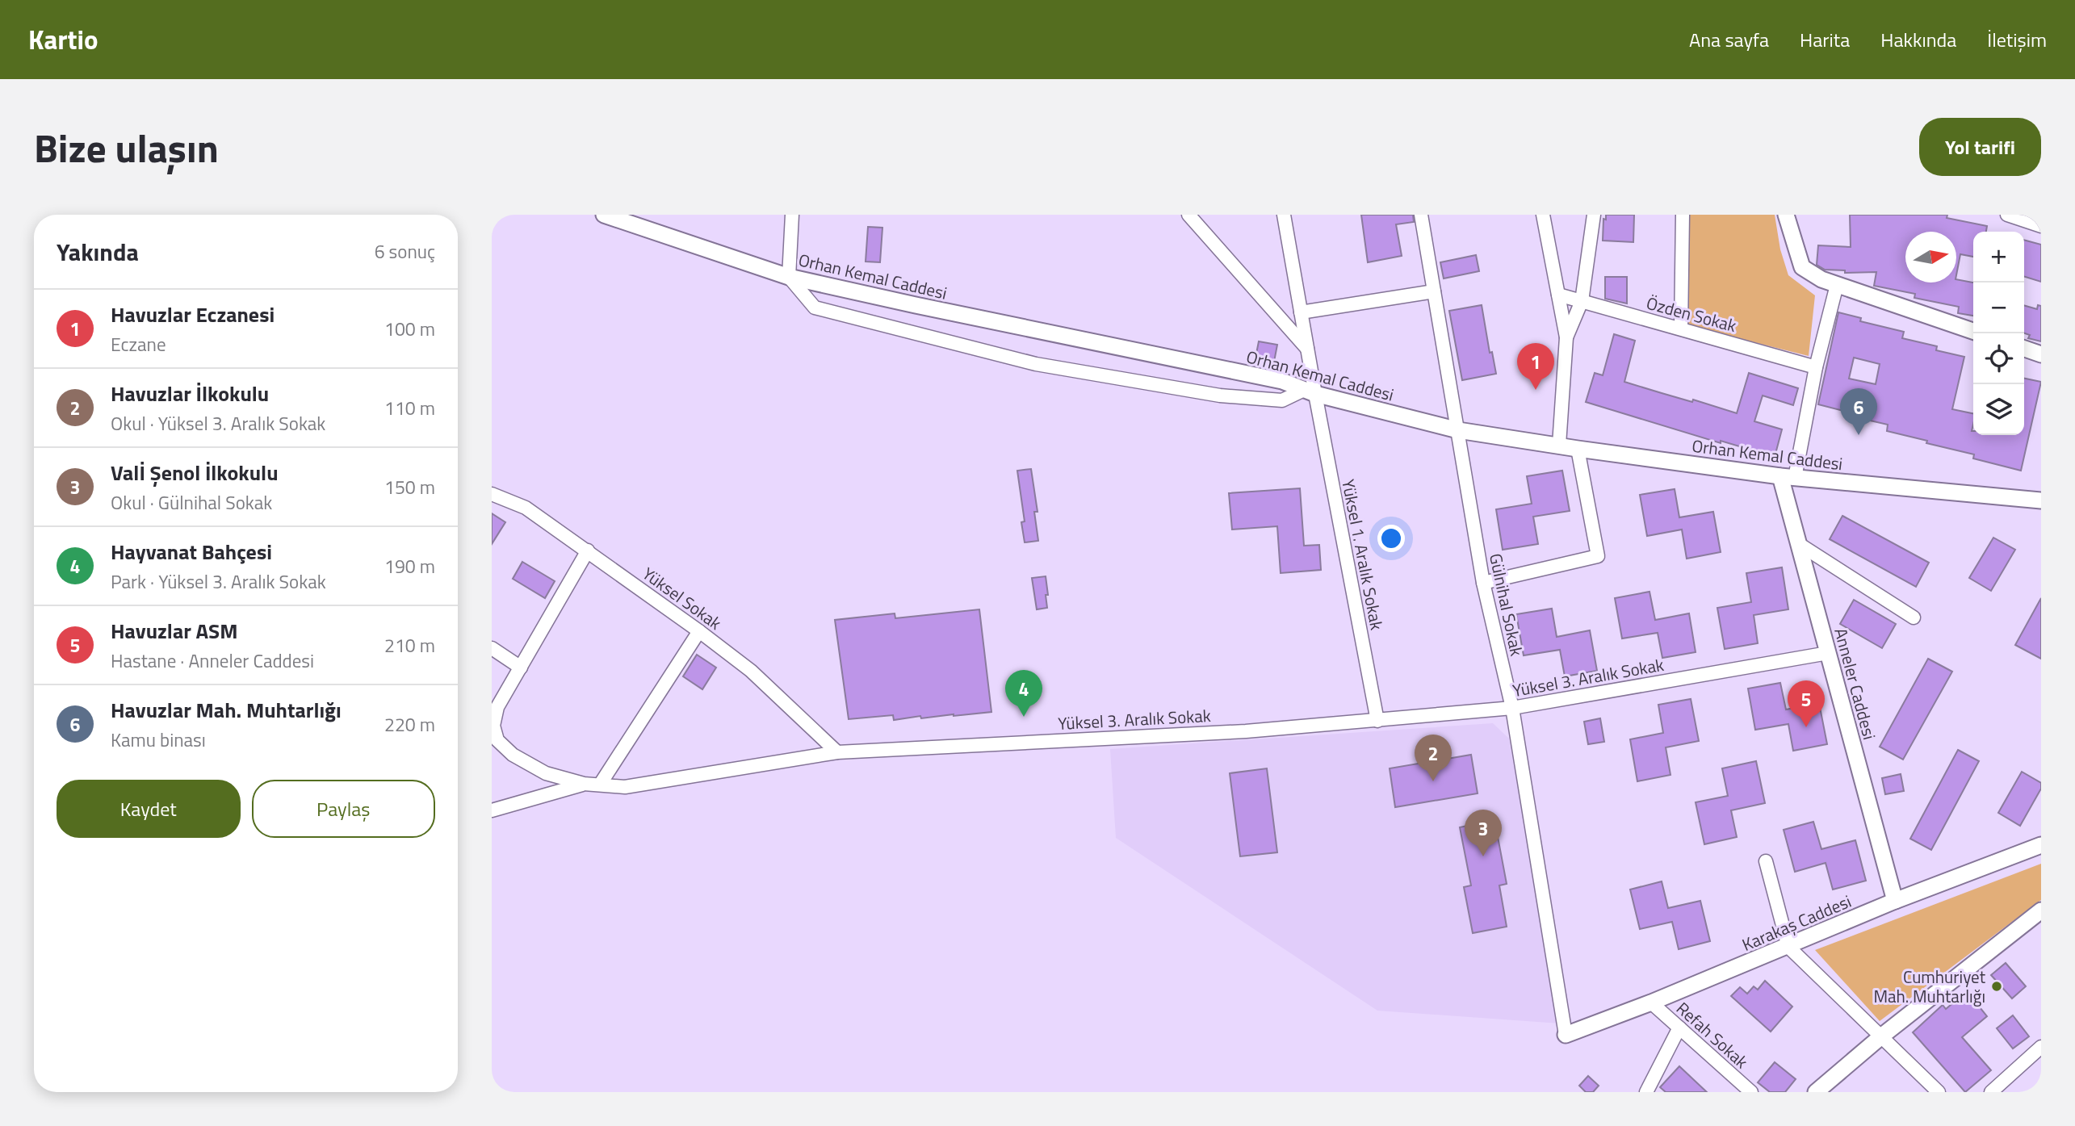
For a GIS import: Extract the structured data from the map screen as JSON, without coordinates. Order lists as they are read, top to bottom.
{
  "streets": {
    "street": [
      "Orhan Kemal Caddesi",
      "Özden Sokak",
      "Yüksel 1. Aralık Sokak",
      "Yüksel Sokak",
      "Gülnihal Sokak",
      "Yüksel 3. Aralık Sokak",
      "Anneler Caddesi",
      "Karakaş Caddesi",
      "Refah Sokak"
    ]
  },
  "crossings": [
    ["Orhan Kemal Caddesi", "Yüksel 1. Aralık Sokak"],
    ["Orhan Kemal Caddesi", "Gülnihal Sokak"],
    ["Orhan Kemal Caddesi", "Anneler Caddesi"],
    ["Yüksel 1. Aralık Sokak", "Yüksel 3. Aralık Sokak"],
    ["Yüksel Sokak", "Yüksel 3. Aralık Sokak"],
    ["Gülnihal Sokak", "Yüksel 3. Aralık Sokak"],
    ["Gülnihal Sokak", "Karakaş Caddesi"],
    ["Yüksel 3. Aralık Sokak", "Anneler Caddesi"],
    ["Anneler Caddesi", "Karakaş Caddesi"],
    ["Karakaş Caddesi", "Refah Sokak"]
  ],
  "places": ["Cumhuriyet Mah. Muhtarlığı"],
  "north": "right",
  "page": {
    "header": "Kartio",
    "nav": [
      "Ana sayfa",
      "Harita",
      "Hakkında",
      "İletişim"
    ],
    "title": "Bize ulaşın",
    "buttons": [
      "Yol tarifi",
      ["Kaydet", "Paylaş"]
    ],
    "heading": ["Yakında", "6 sonuç"],
    "map_buttons": ["+", "−"],
    "list": [
      {
        "mark": "1",
        "name": "Havuzlar Eczanesi",
        "note": "Eczane",
        "value": "100 m"
      },
      {
        "mark": "2",
        "name": "Havuzlar İlkokulu",
        "note": "Okul · Yüksel 3. Aralık Sokak",
        "value": "110 m"
      },
      {
        "mark": "3",
        "name": "Valİ Şenol İlkokulu",
        "note": "Okul · Gülnihal Sokak",
        "value": "150 m"
      },
      {
        "mark": "4",
        "name": "Hayvanat Bahçesi",
        "note": "Park · Yüksel 3. Aralık Sokak",
        "value": "190 m"
      },
      {
        "mark": "5",
        "name": "Havuzlar ASM",
        "note": "Hastane · Anneler Caddesi",
        "value": "210 m"
      },
      {
        "mark": "6",
        "name": "Havuzlar Mah. Muhtarlığı",
        "note": "Kamu binası",
        "value": "220 m"
      }
    ],
    "pins": [
      "1",
      "6",
      "4",
      "5",
      "2",
      "3"
    ]
  }
}
